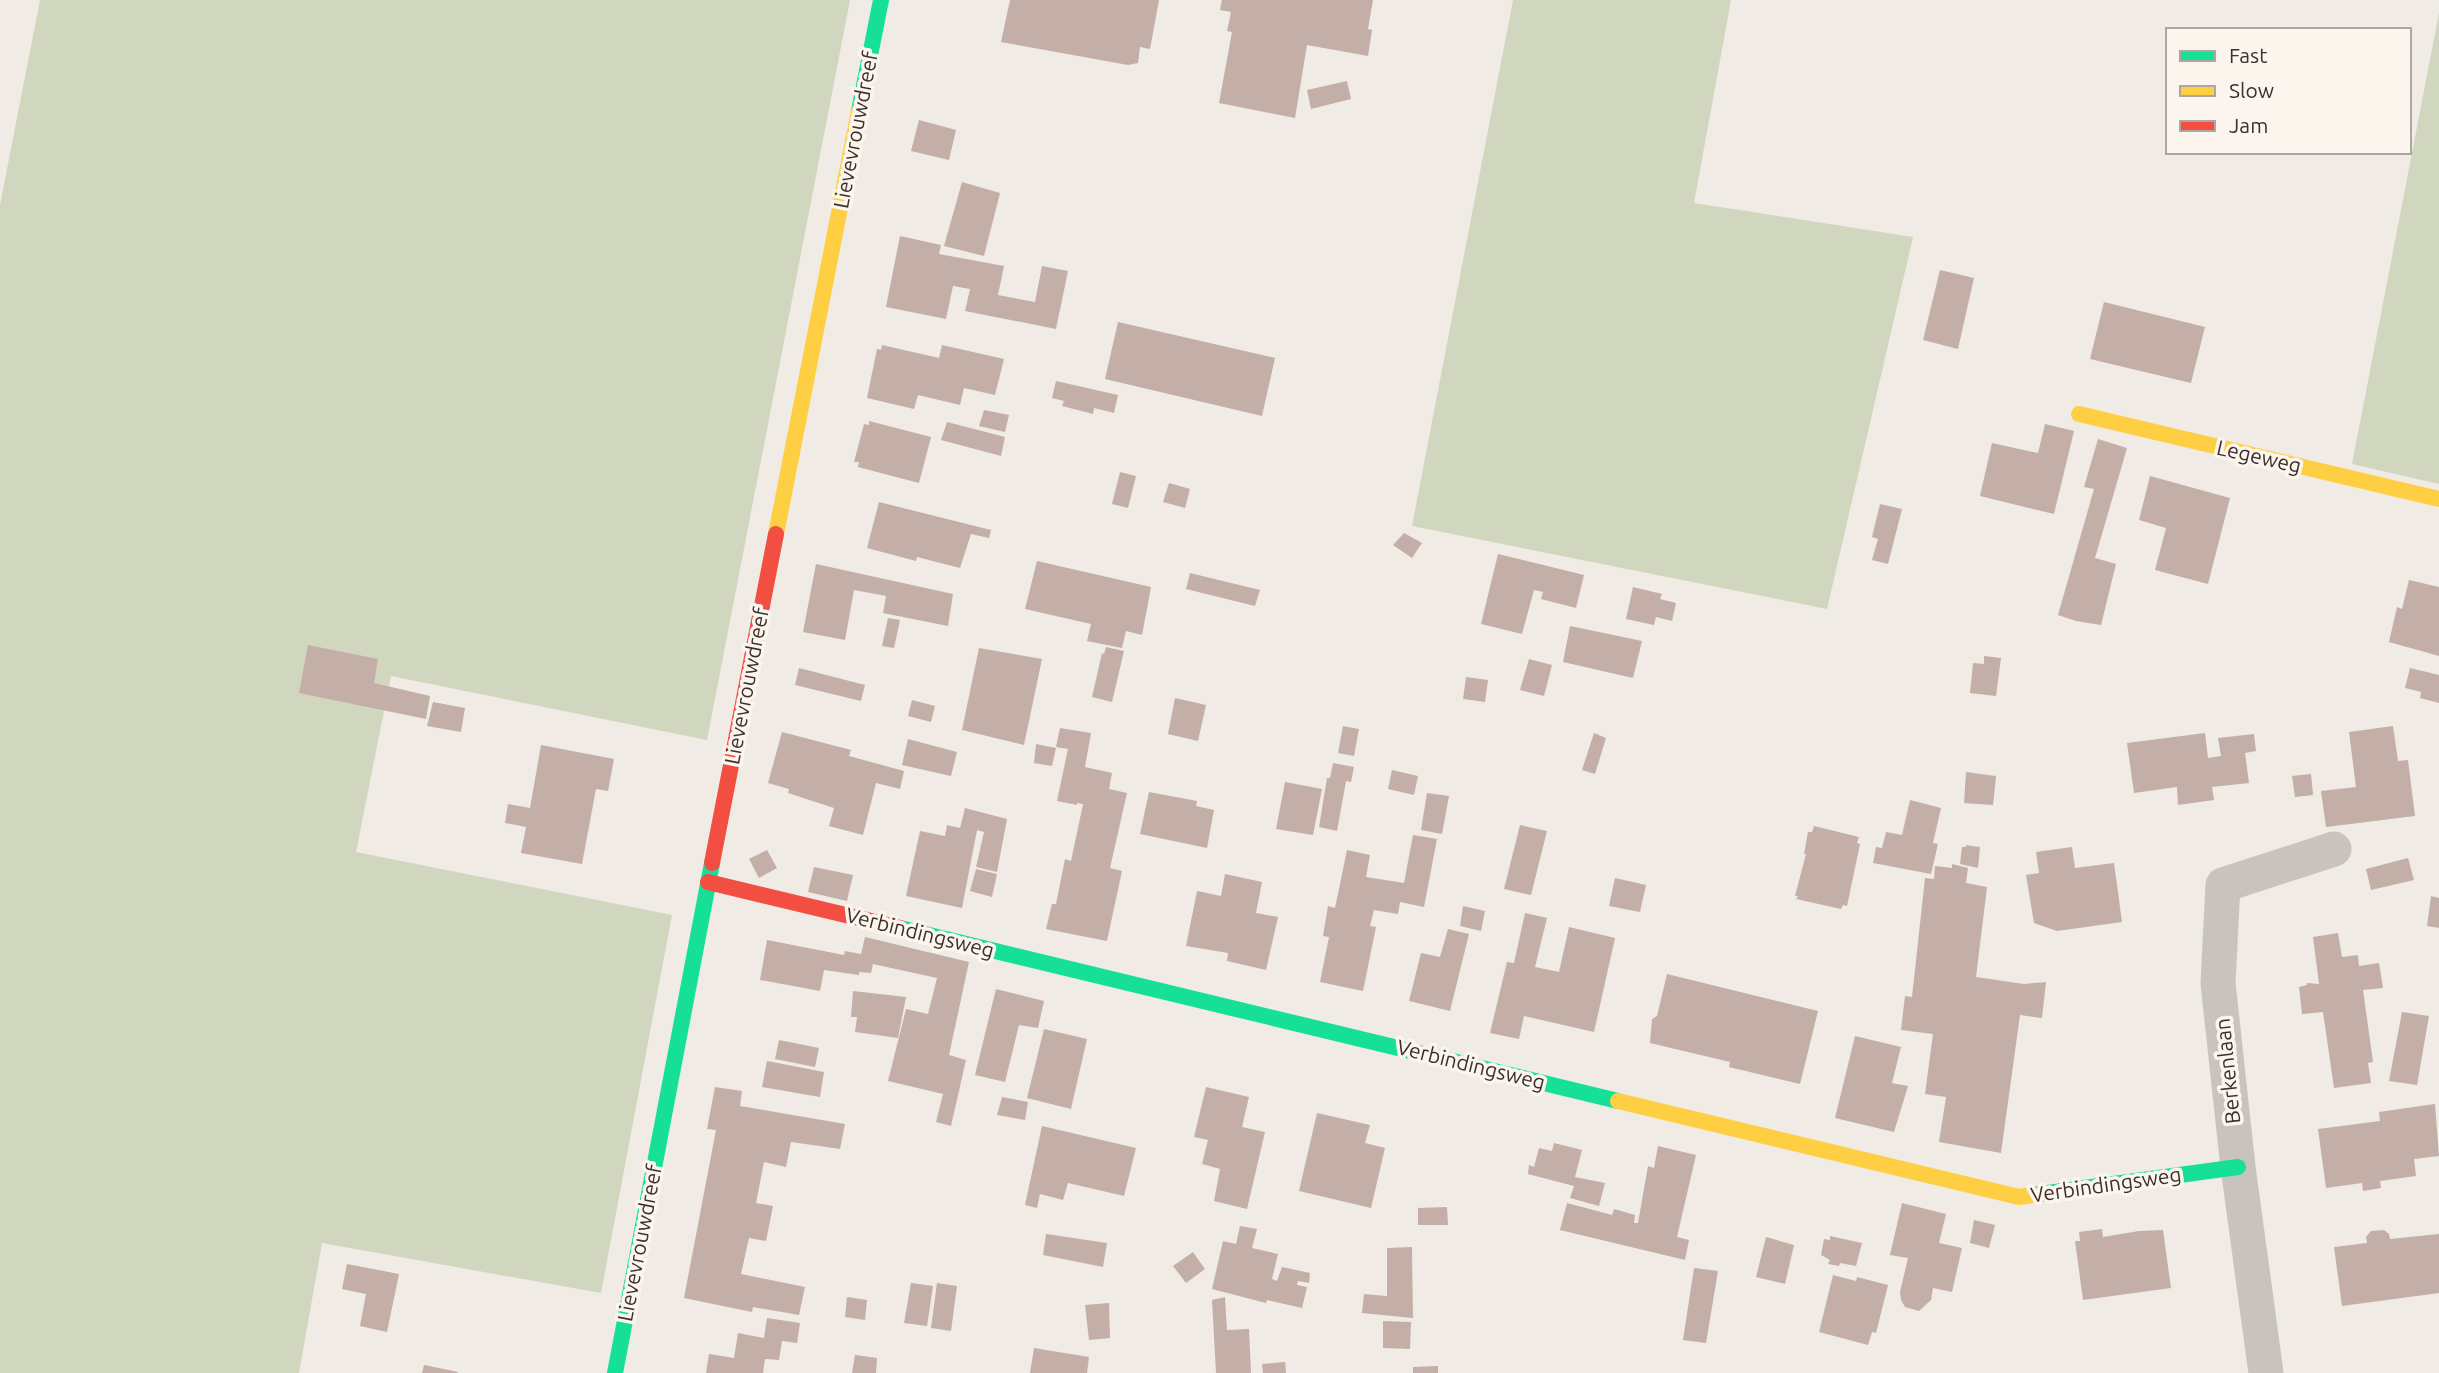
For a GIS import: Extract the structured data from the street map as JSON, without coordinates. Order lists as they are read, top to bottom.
{
  "streets": {
    "street": [
      "Lievevrouwdreef",
      "Legeweg",
      "Verbindingsweg",
      "Berkenlaan"
    ]
  },
  "crossings": [
    ["Lievevrouwdreef", "Verbindingsweg"],
    ["Verbindingsweg", "Berkenlaan"]
  ],
  "legend": ["Fast", "Slow", "Jam"]
}
